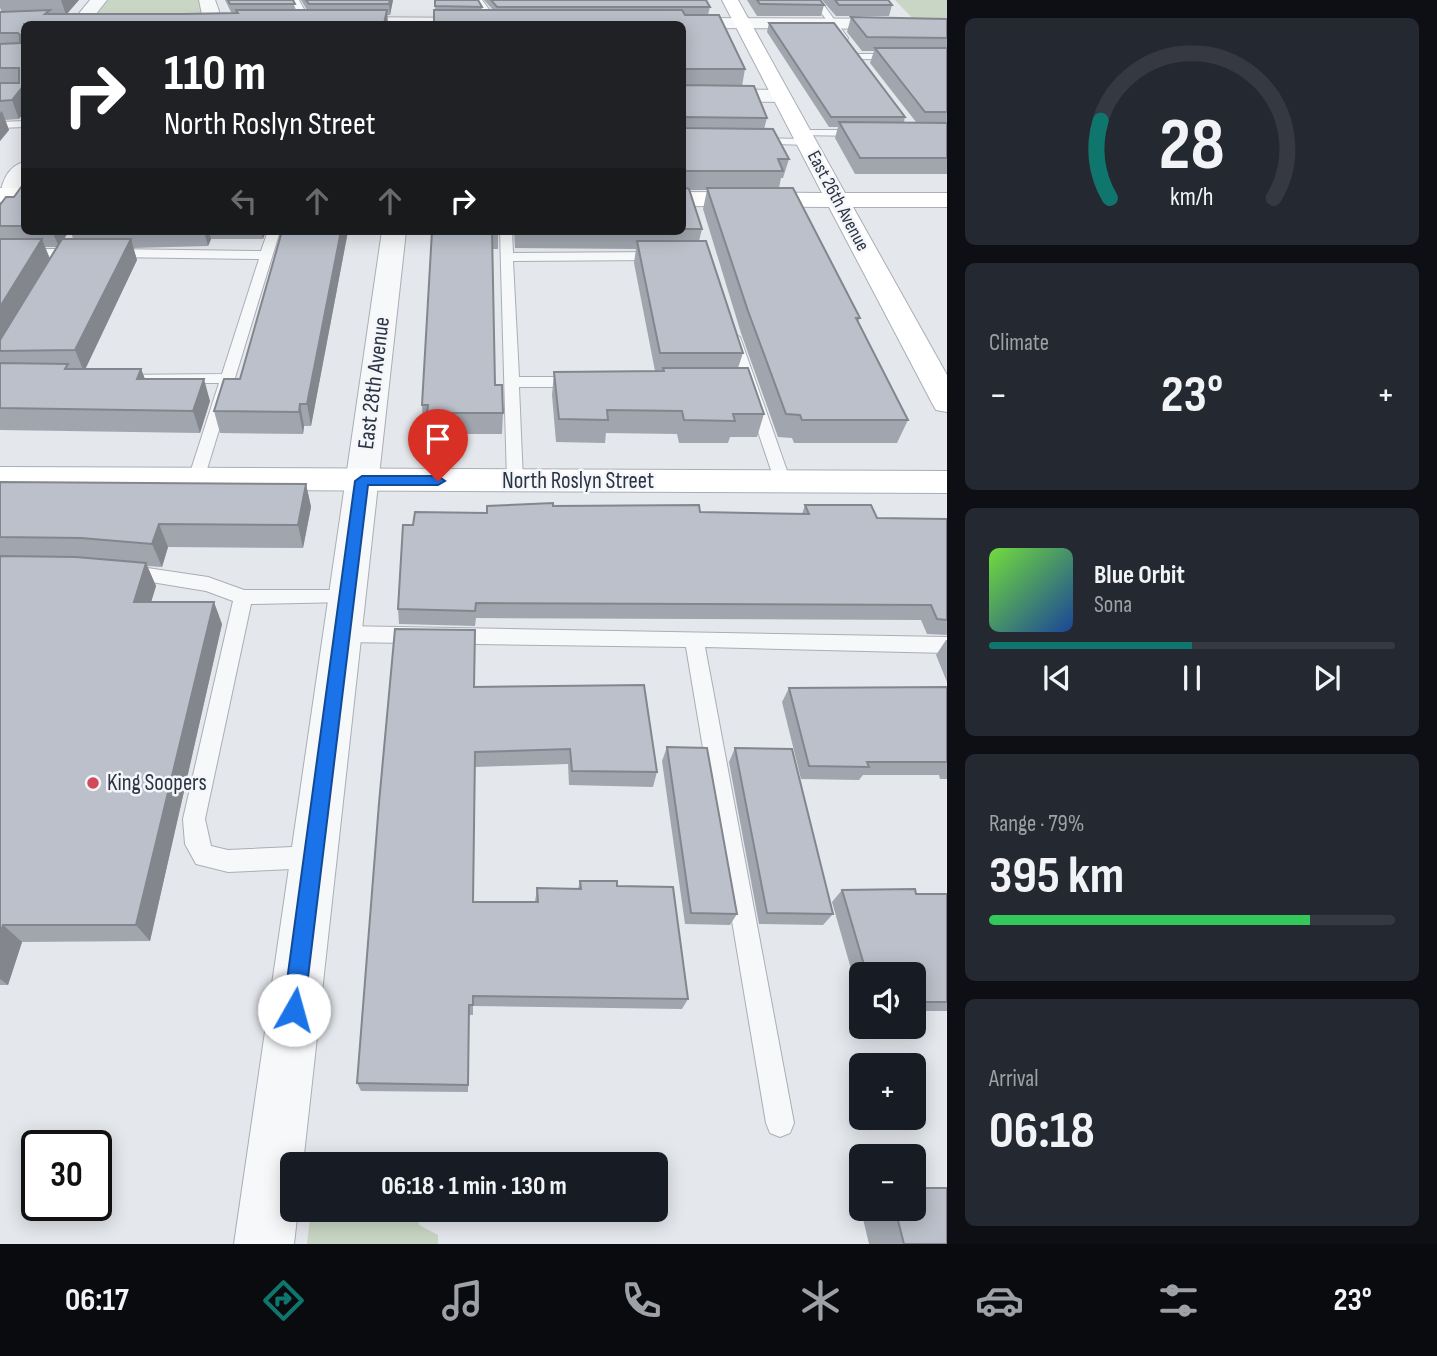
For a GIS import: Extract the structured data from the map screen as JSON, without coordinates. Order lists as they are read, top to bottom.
{
  "streets": {
    "street": ["East 26th Avenue", "East 28th Avenue", "North Roslyn Street"]
  },
  "crossings": [
    ["East 28th Avenue", "North Roslyn Street"]
  ],
  "places": ["King Soopers"],
  "page": {
    "turn": ["110 m", "North Roslyn Street"],
    "tile": [
      "Climate",
      ["Range · 79%", "395 km"],
      ["Arrival", "06:18"]
    ],
    "heat": ["−", "23°", "+"],
    "song": ["Blue Orbit", "Sona"],
    "map_buttons": ["+", "−"],
    "limit": "30",
    "trip": "06:18 · 1 min · 130 m",
    "tabs": ["06:17", "23°"],
    "gauge": ["28", "km/h"]
  }
}
